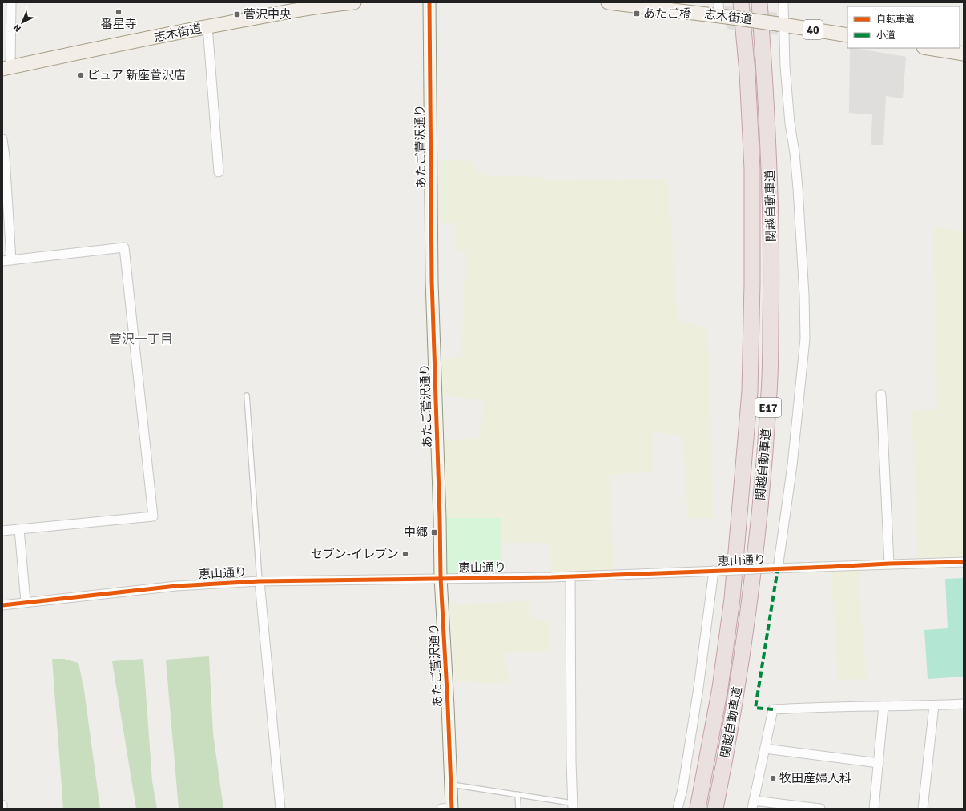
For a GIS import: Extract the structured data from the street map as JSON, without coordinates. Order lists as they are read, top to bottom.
{
  "streets": {
    "highway": ["関越自動車道", "E17"],
    "main road": ["志木街道", "40"],
    "street": ["あたご菅沢通り", "恵山通り"]
  },
  "crossings": [
    ["あたご菅沢通り", "恵山通り"]
  ],
  "districts": ["菅沢一丁目"],
  "places": {
    "other": [
      "番星寺",
      "ピュア 新座菅沢店",
      "セブン-イレブン",
      "牧田産婦人科"
    ],
    "transit": ["あたご橋", "菅沢中央", "中郷"]
  },
  "legend": ["自転車道", "小道"],
  "north": "bottom left"
}
